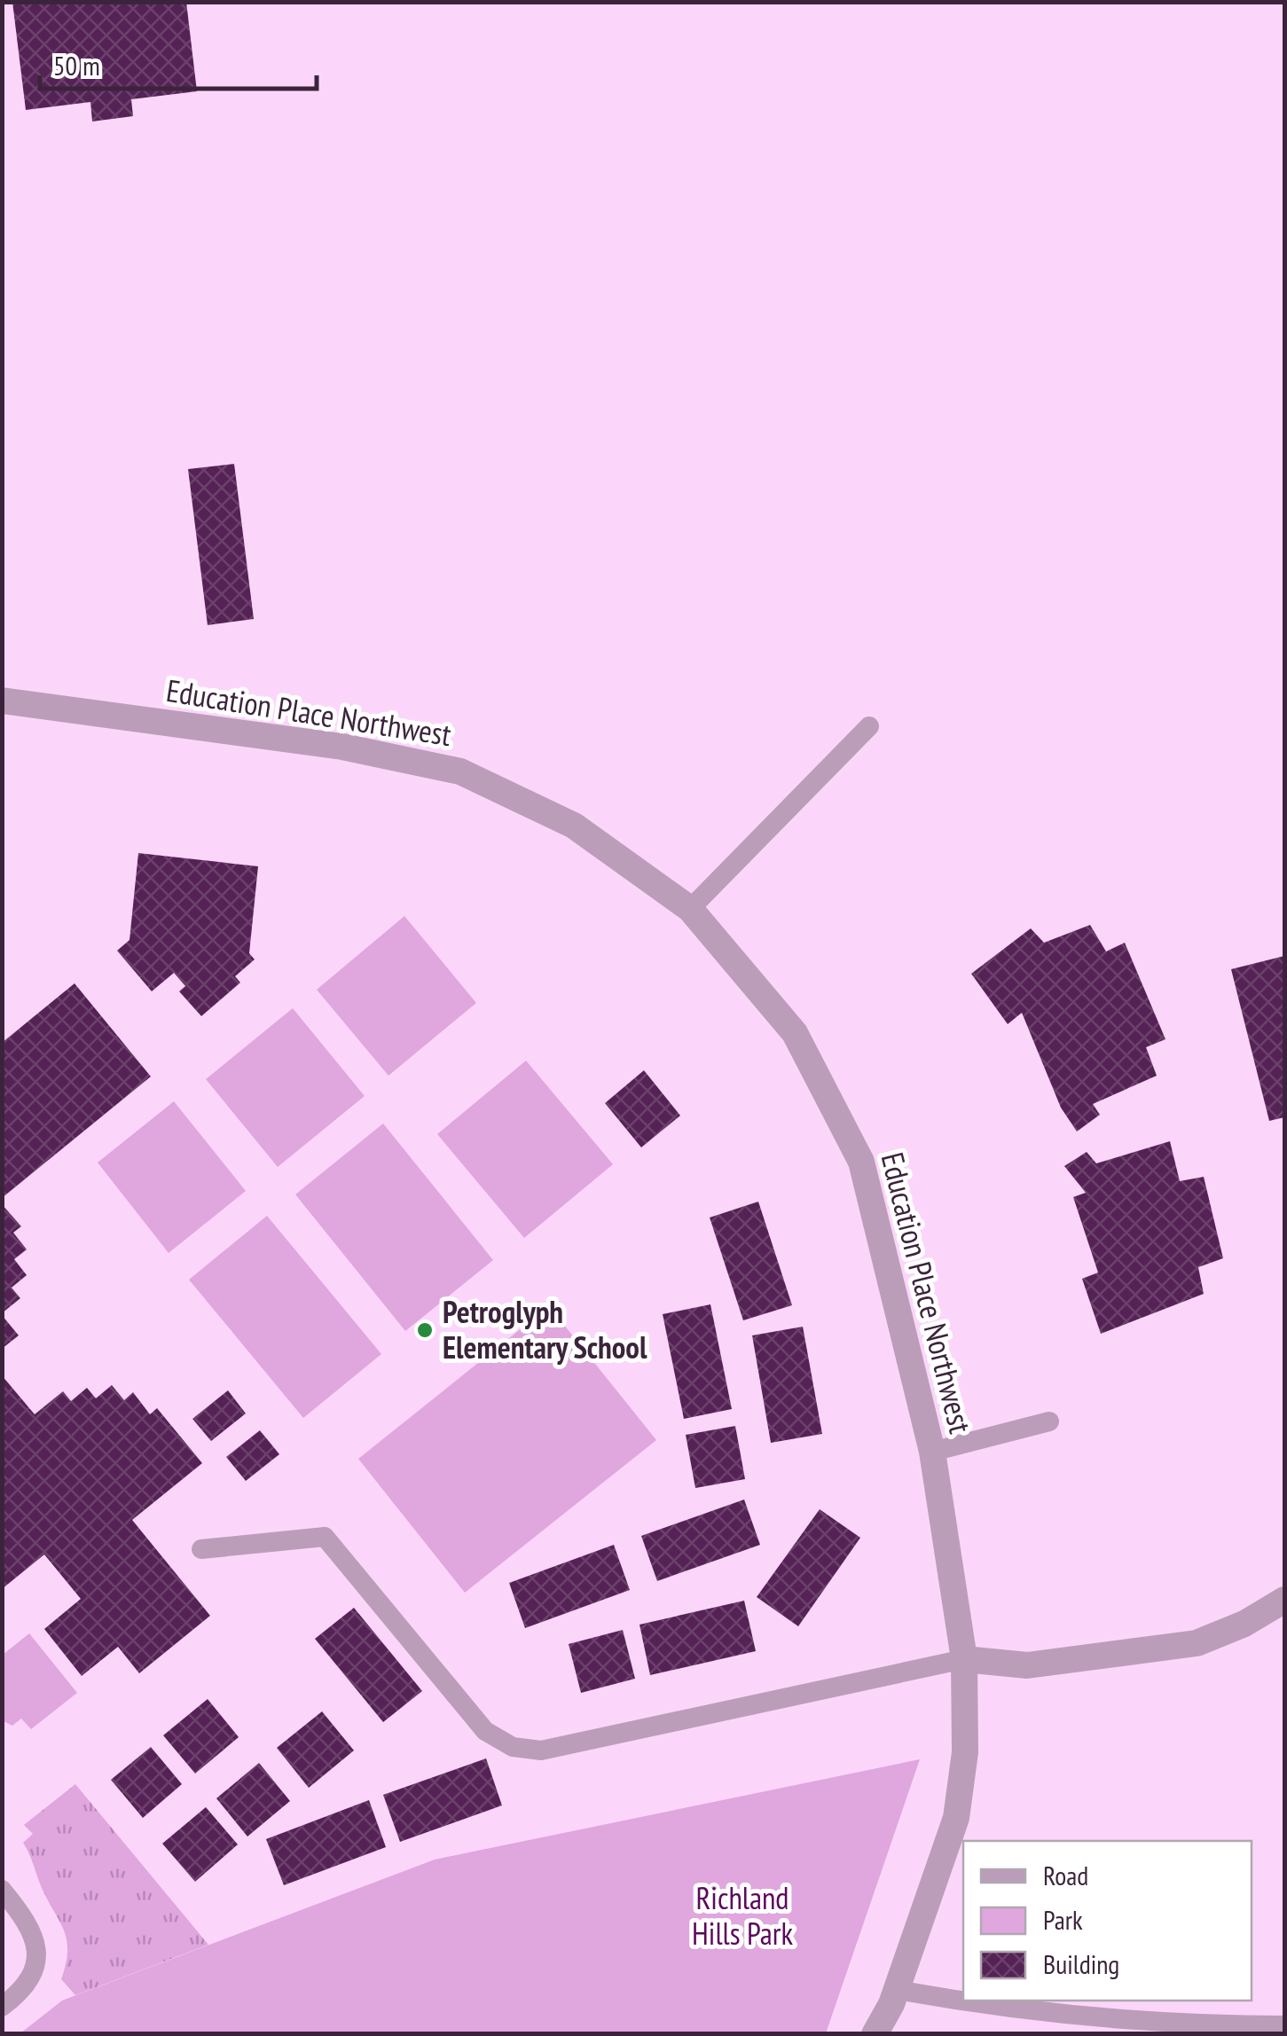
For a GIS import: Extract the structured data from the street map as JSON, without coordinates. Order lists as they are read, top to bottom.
{
  "streets": {
    "street": ["Education Place Northwest"]
  },
  "parks": ["Richland Hills Park"],
  "places": ["Petroglyph Elementary School"],
  "legend": ["Road", "Park", "Building"],
  "scale_bar": "50 m"
}
